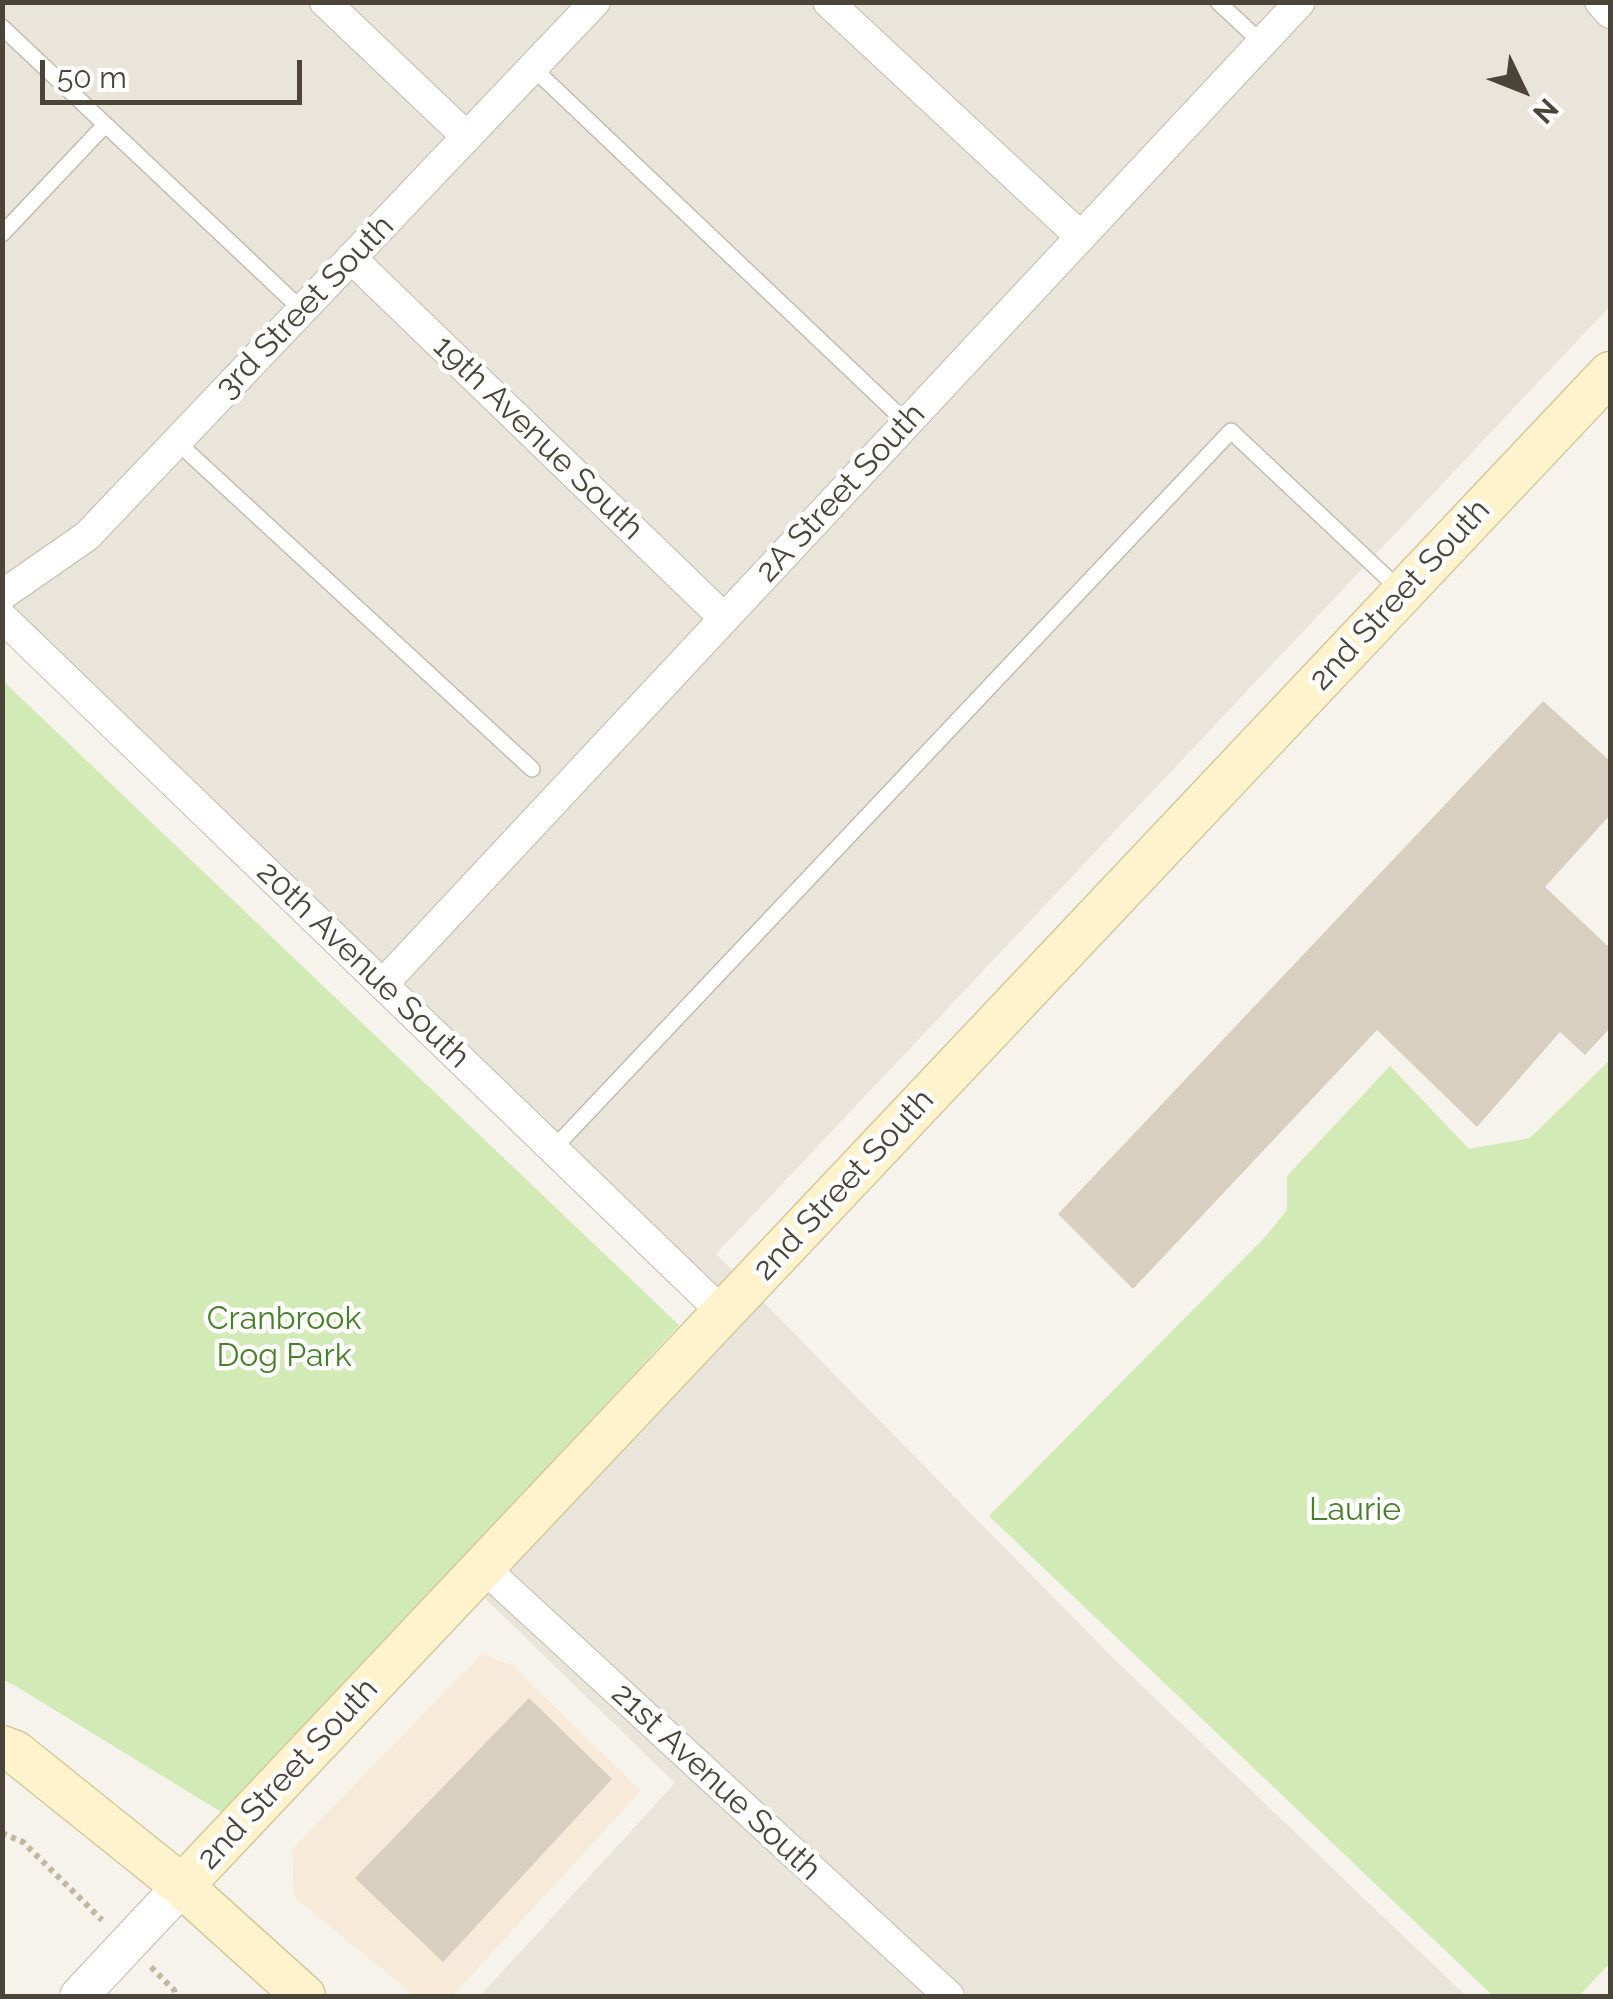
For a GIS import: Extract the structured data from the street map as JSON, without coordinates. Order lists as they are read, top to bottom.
{
  "streets": {
    "main road": ["2nd Street South"],
    "street": [
      "3rd Street South",
      "19th Avenue South",
      "2A Street South",
      "20th Avenue South",
      "21st Avenue South"
    ]
  },
  "crossings": [
    ["3rd Street South", "19th Avenue South"],
    ["19th Avenue South", "2A Street South"],
    ["2A Street South", "20th Avenue South"],
    ["2nd Street South", "20th Avenue South"],
    ["2nd Street South", "21st Avenue South"]
  ],
  "parks": ["Cranbrook Dog Park", "Laurie"],
  "scale_bar": "50 m",
  "north": "bottom right"
}
